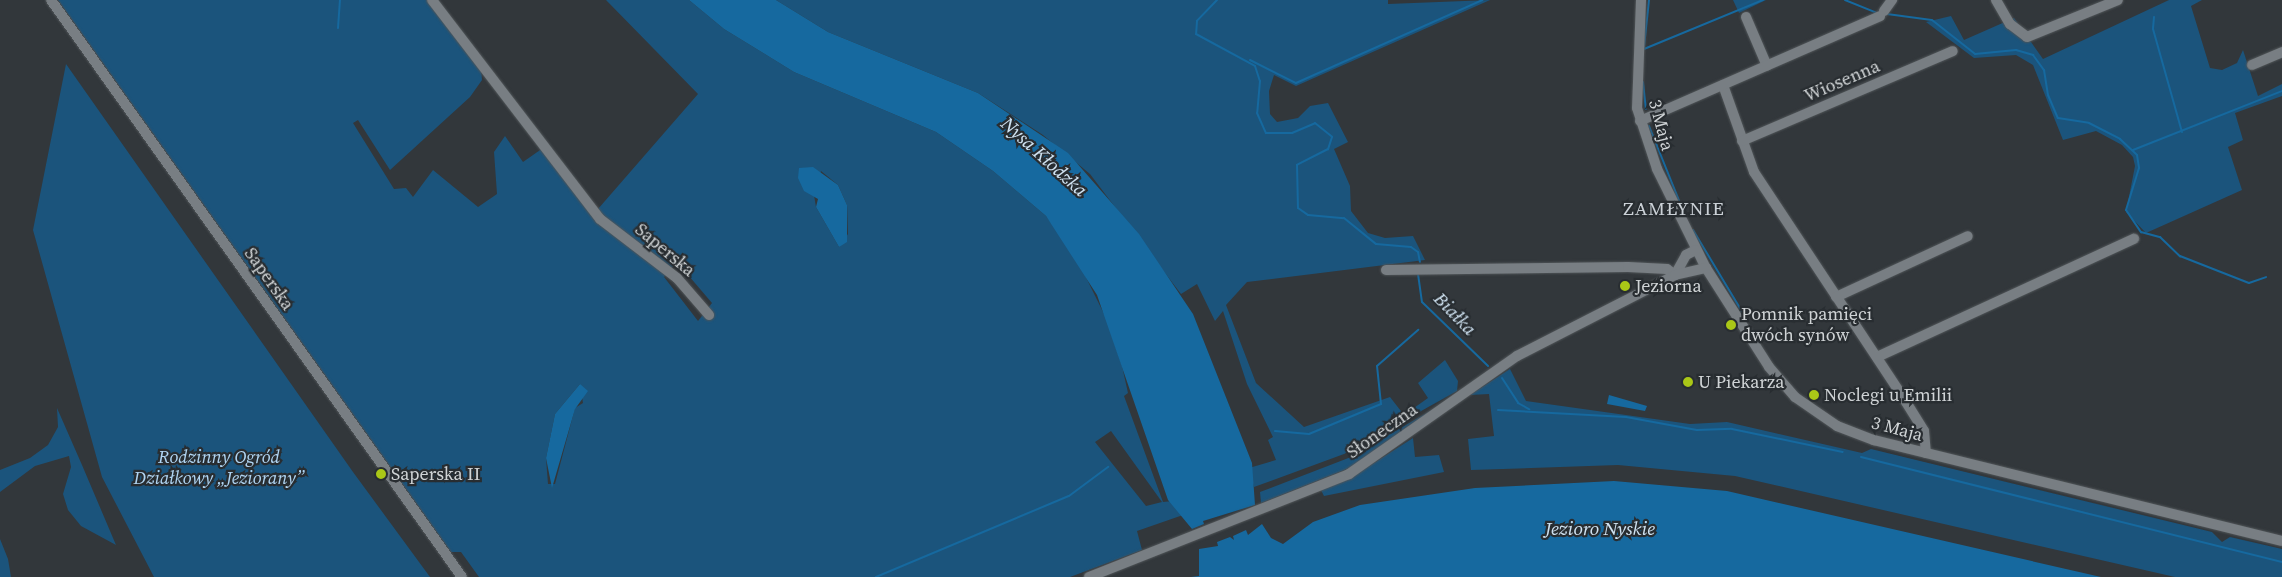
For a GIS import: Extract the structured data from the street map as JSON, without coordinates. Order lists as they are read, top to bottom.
{
  "streets": {
    "street": [
      "Wiosenna",
      "3 Maja",
      "Saperska",
      "Słoneczna"
    ]
  },
  "crossings": [
    ["3 Maja", "Słoneczna"]
  ],
  "districts": ["ZAMŁYNIE"],
  "water": ["Nysa Kłodzka", "Białka", "Jezioro Nyskie"],
  "parks": ["Rodzinny Ogród Działkowy „Jeziorany”"],
  "places": [
    "Jeziorna",
    "Pomnik pamięci dwóch synów",
    "U Piekarza",
    "Noclegi u Emilii",
    "Saperska II"
  ]
}
